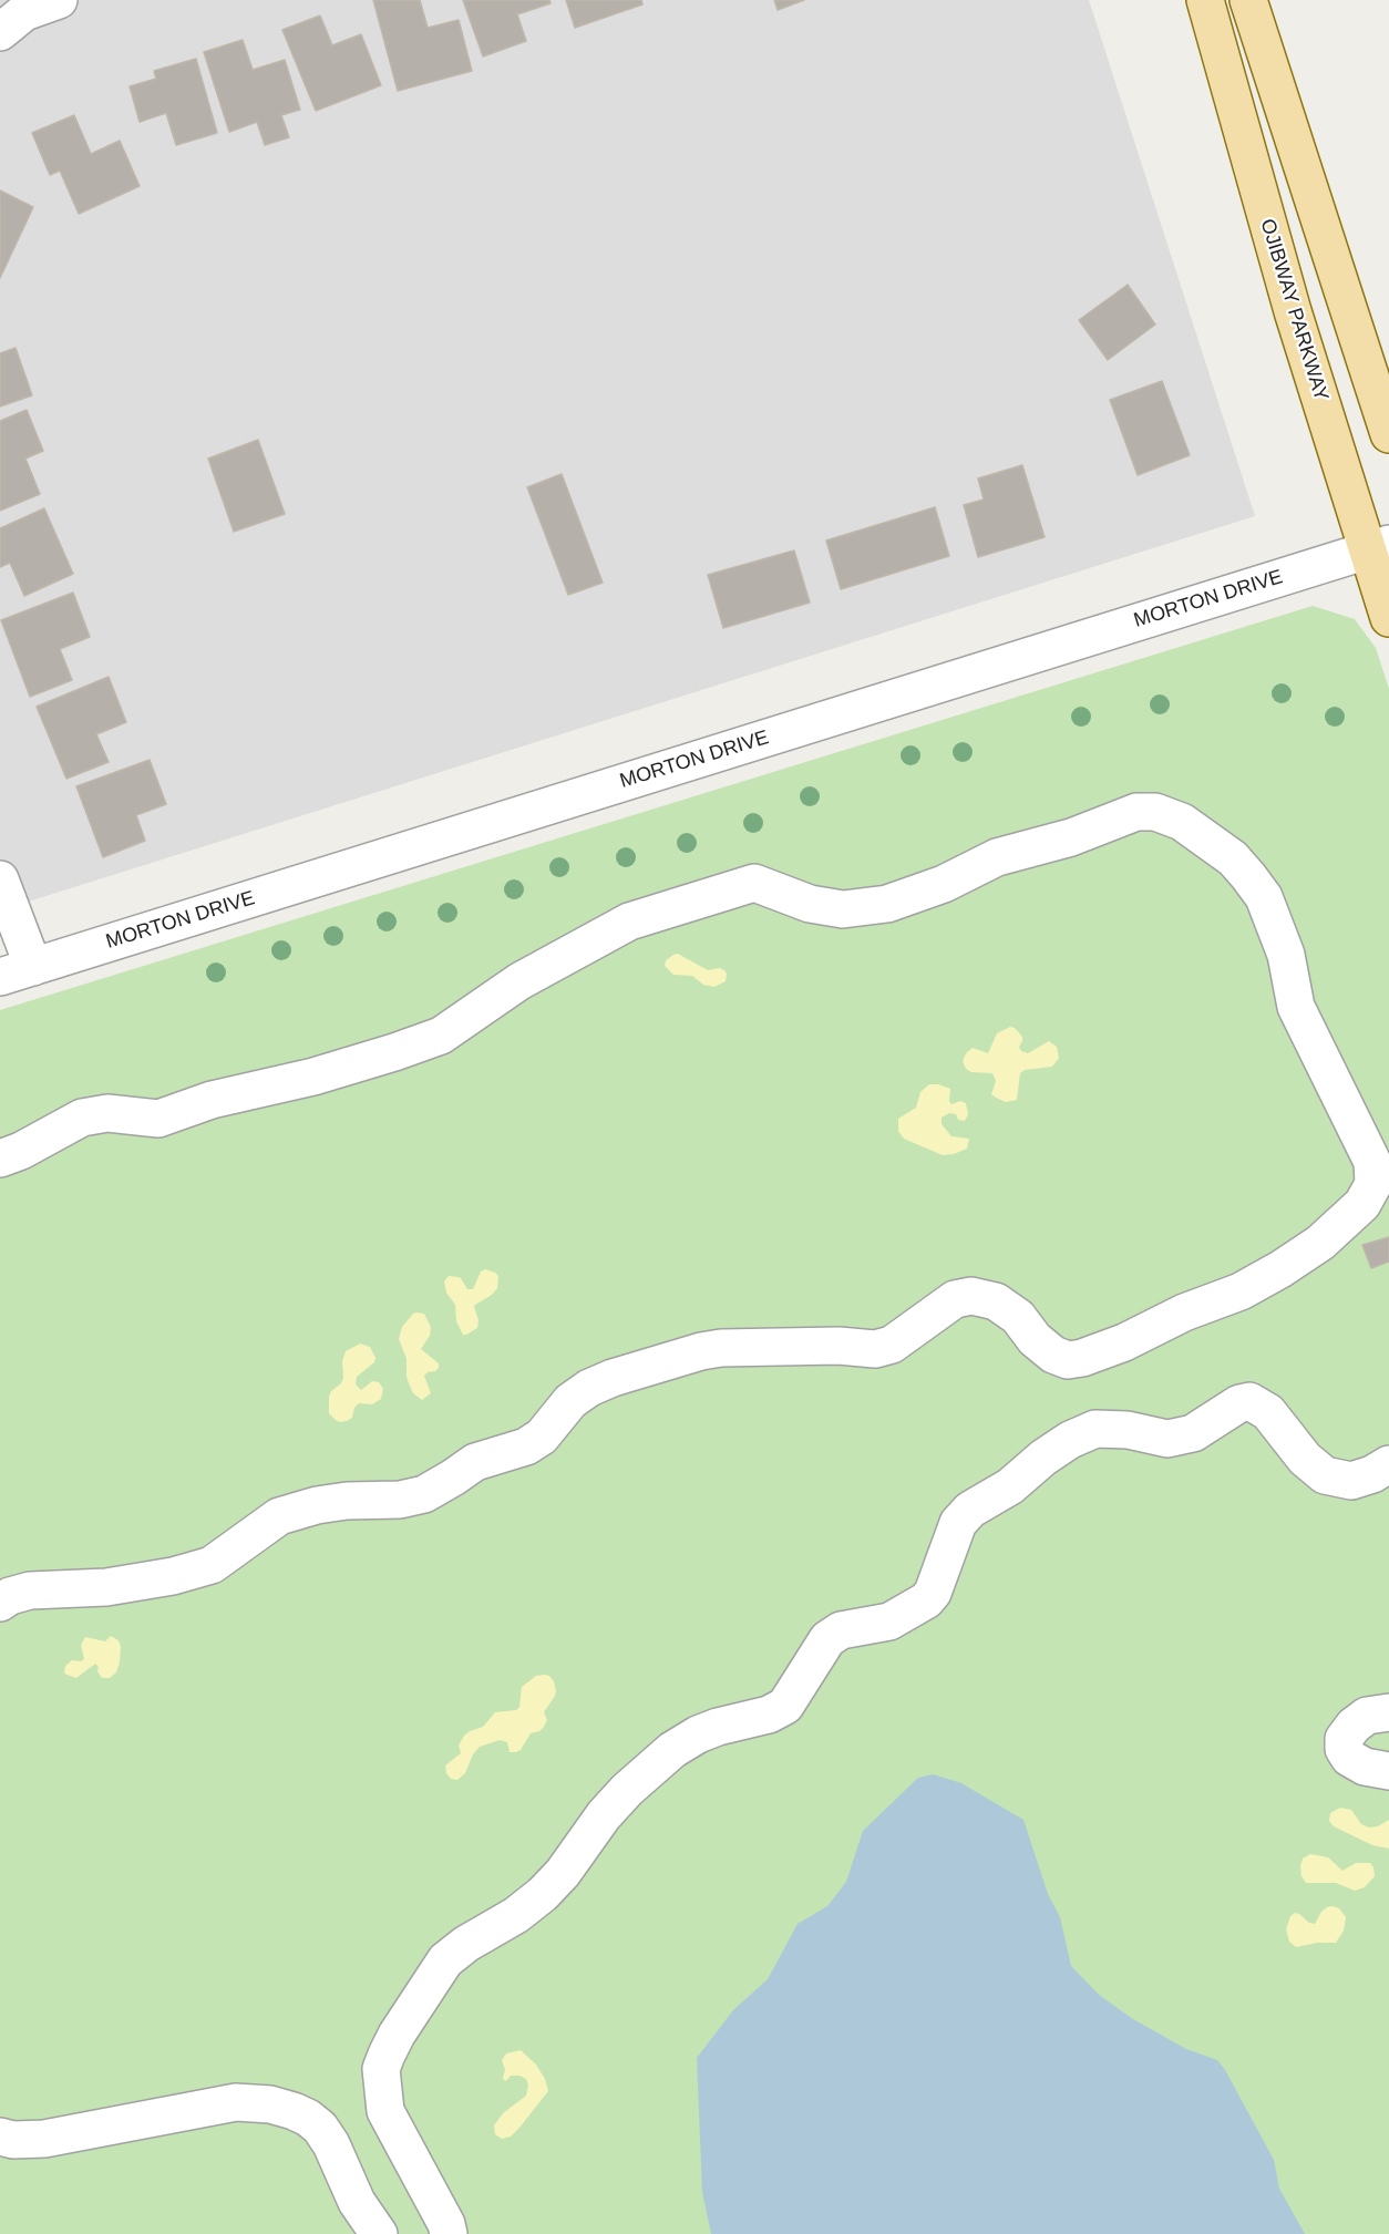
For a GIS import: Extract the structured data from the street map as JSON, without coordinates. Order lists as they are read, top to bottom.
{
  "streets": {
    "main road": ["OJIBWAY PARKWAY"],
    "street": ["MORTON DRIVE"]
  },
  "crossings": [
    ["OJIBWAY PARKWAY", "MORTON DRIVE"]
  ]
}
